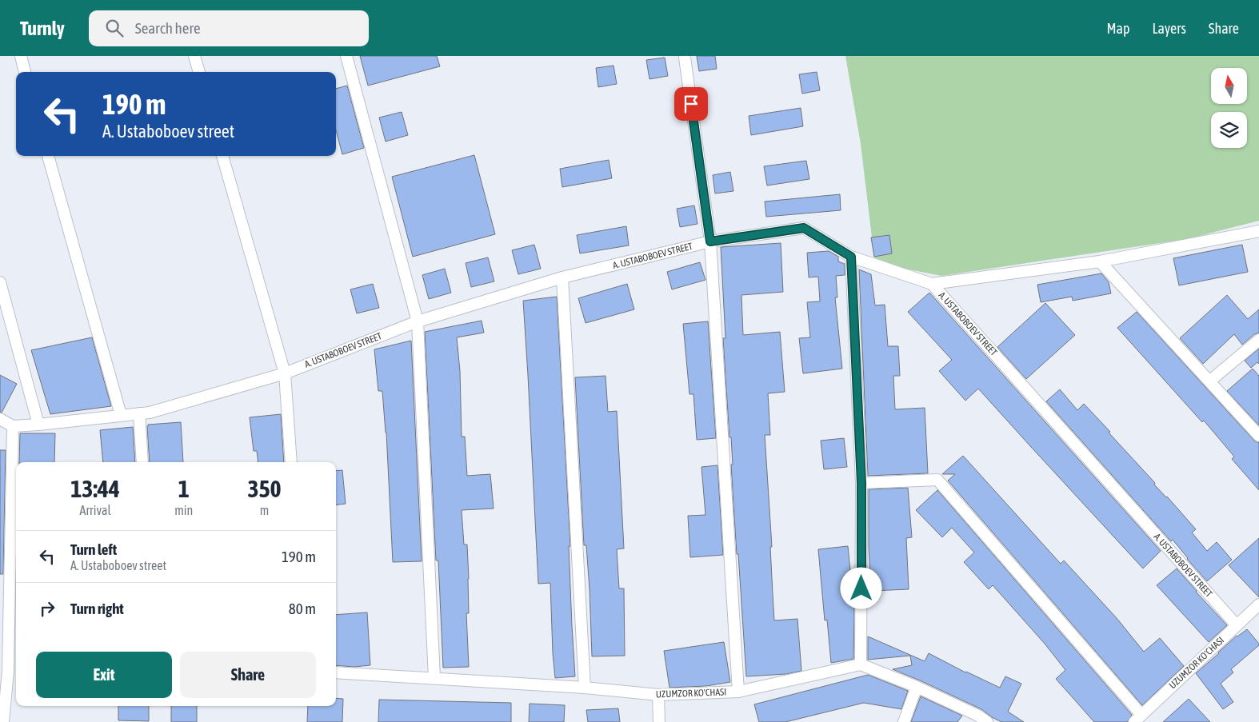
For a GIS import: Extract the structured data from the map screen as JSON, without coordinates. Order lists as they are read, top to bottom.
{
  "streets": {
    "street": ["A. USTABOBOEV STREET", "UZUMZOR KO'CHASI"]
  },
  "crossings": [
    ["A. USTABOBOEV STREET", "UZUMZOR KO'CHASI"]
  ],
  "north": "top",
  "page": {
    "header": "Turnly",
    "search": "Search here",
    "nav": ["Map", "Layers", "Share"],
    "turn": ["190 m", "A. Ustaboboev street"],
    "eta": [
      "13:44",
      "Arrival",
      "1",
      "min",
      "350",
      "m"
    ],
    "list": [
      {
        "name": "Turn left",
        "note": "A. Ustaboboev street",
        "value": "190 m"
      },
      {
        "name": "Turn right",
        "value": "80 m"
      }
    ],
    "buttons": ["Exit", "Share"]
  }
}
